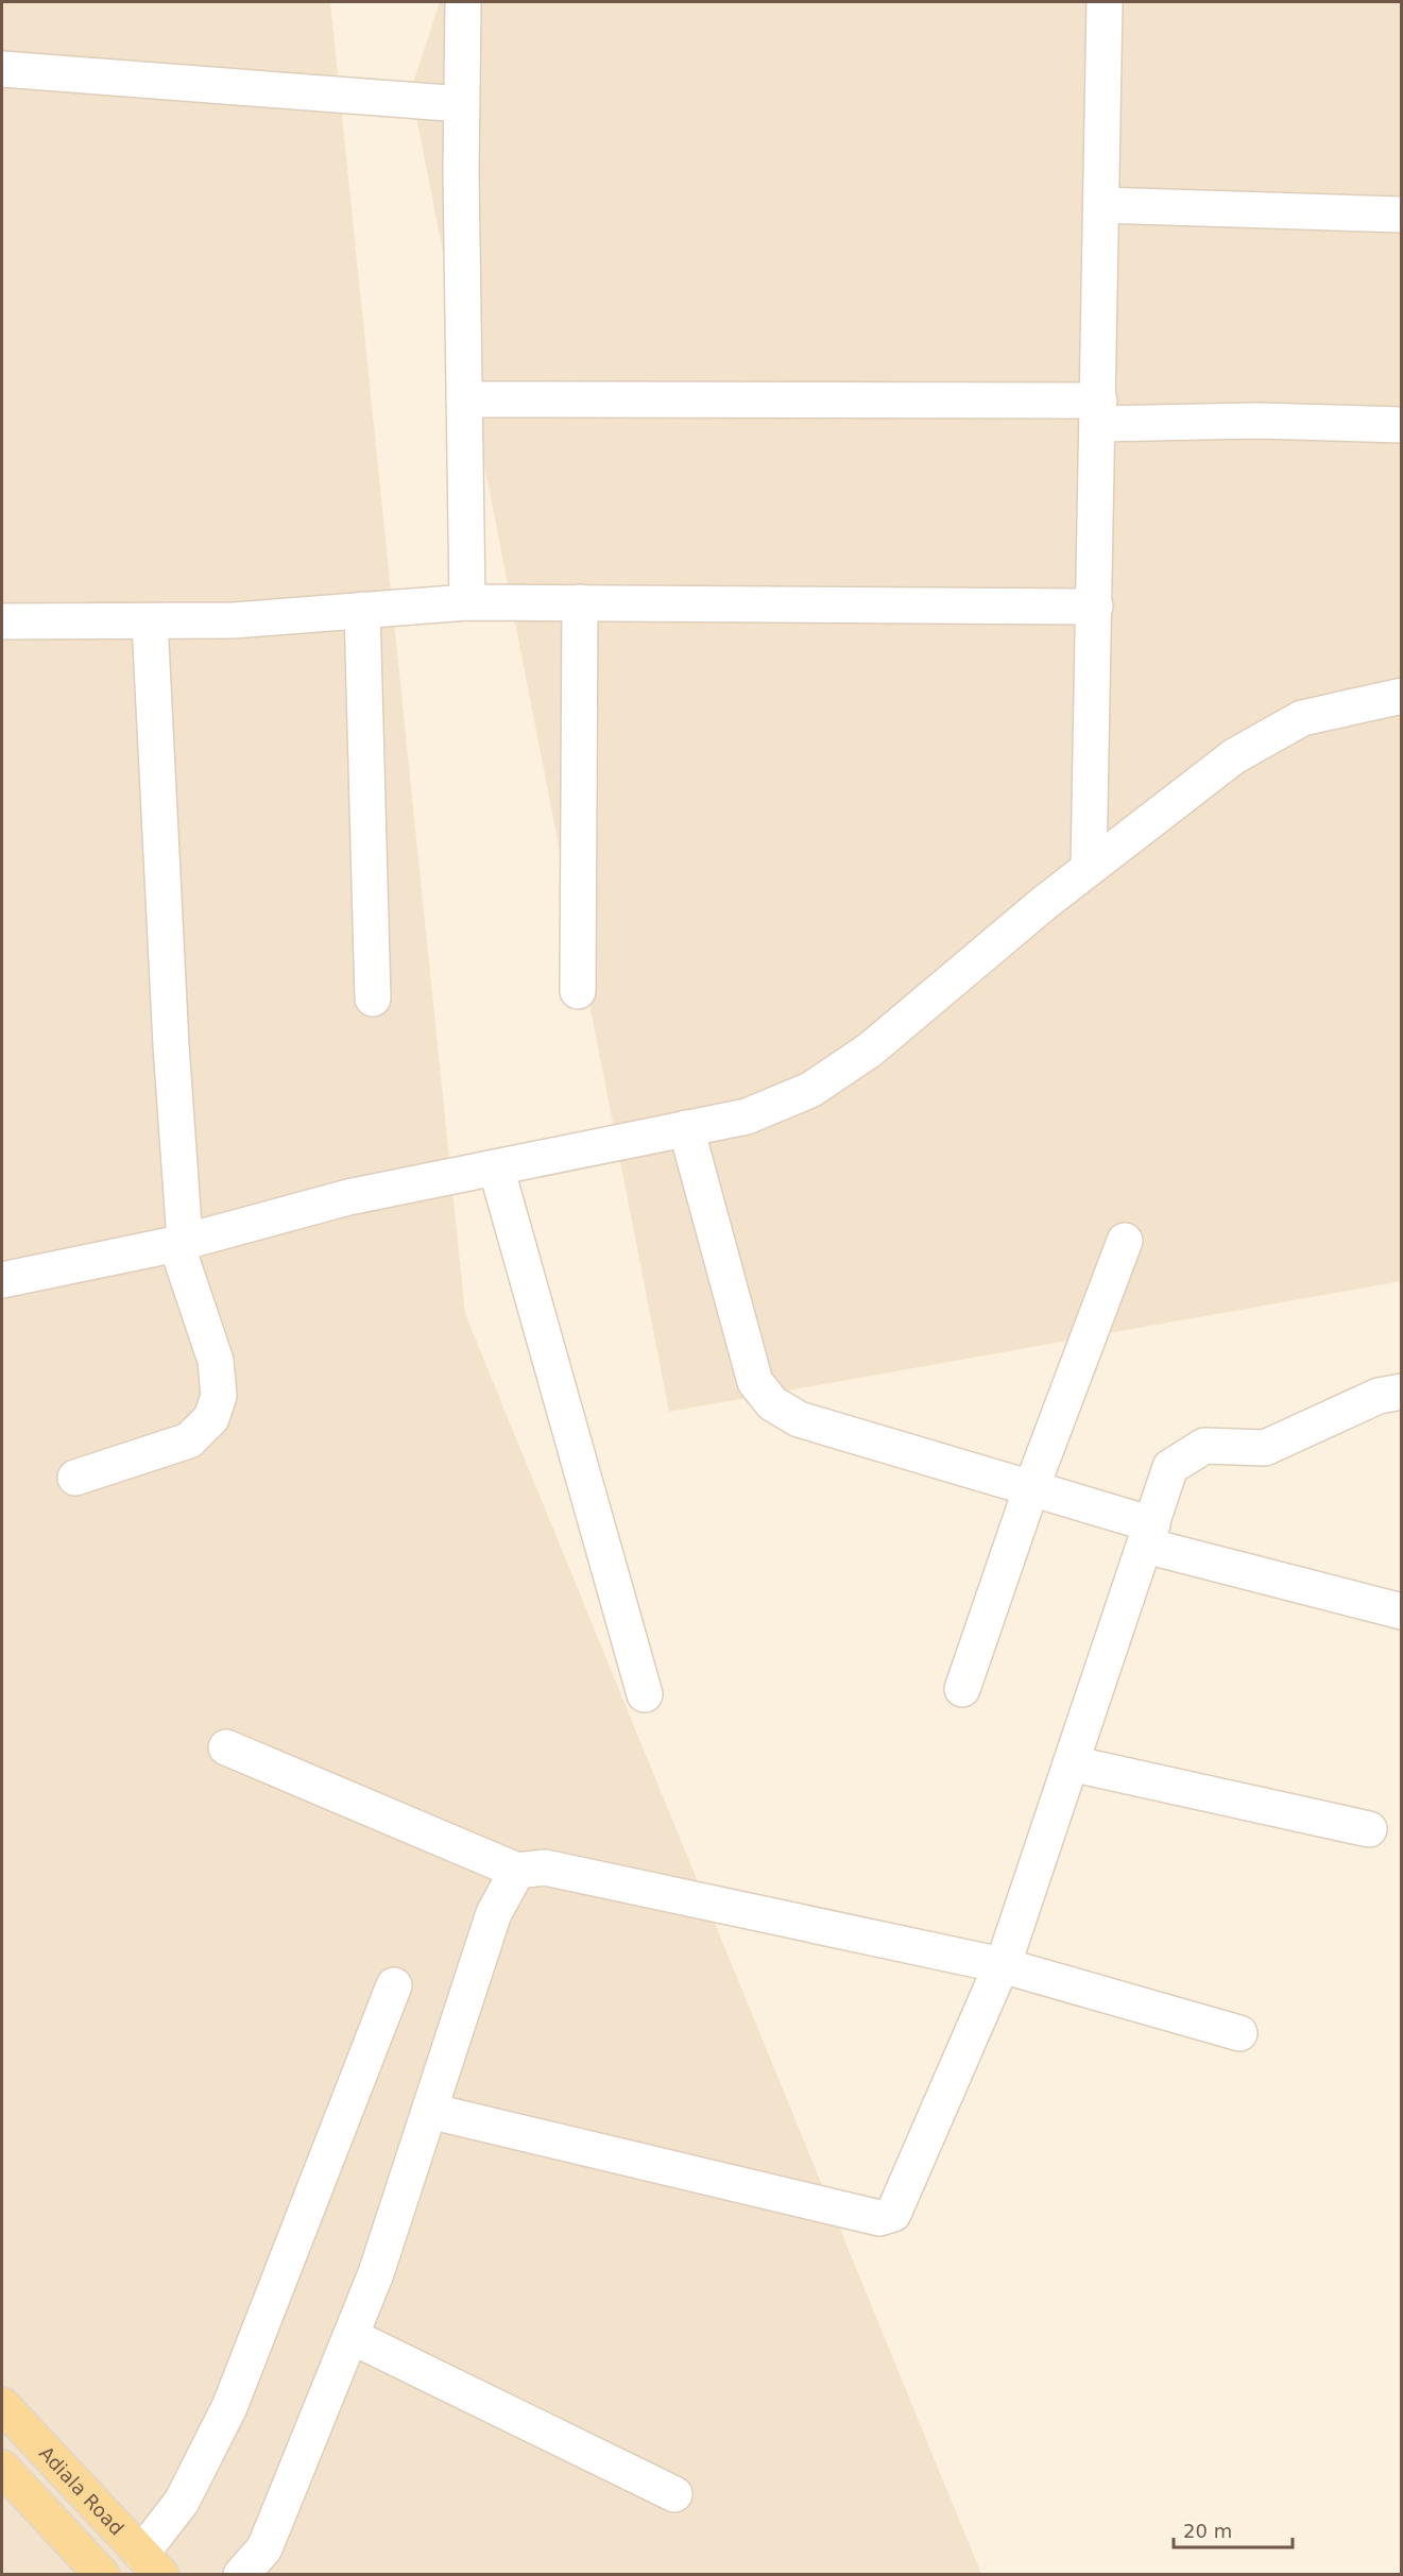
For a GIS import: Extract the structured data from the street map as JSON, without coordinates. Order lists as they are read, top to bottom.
{
  "streets": {
    "main road": ["Adiala Road"]
  },
  "scale_bar": "20 m"
}
